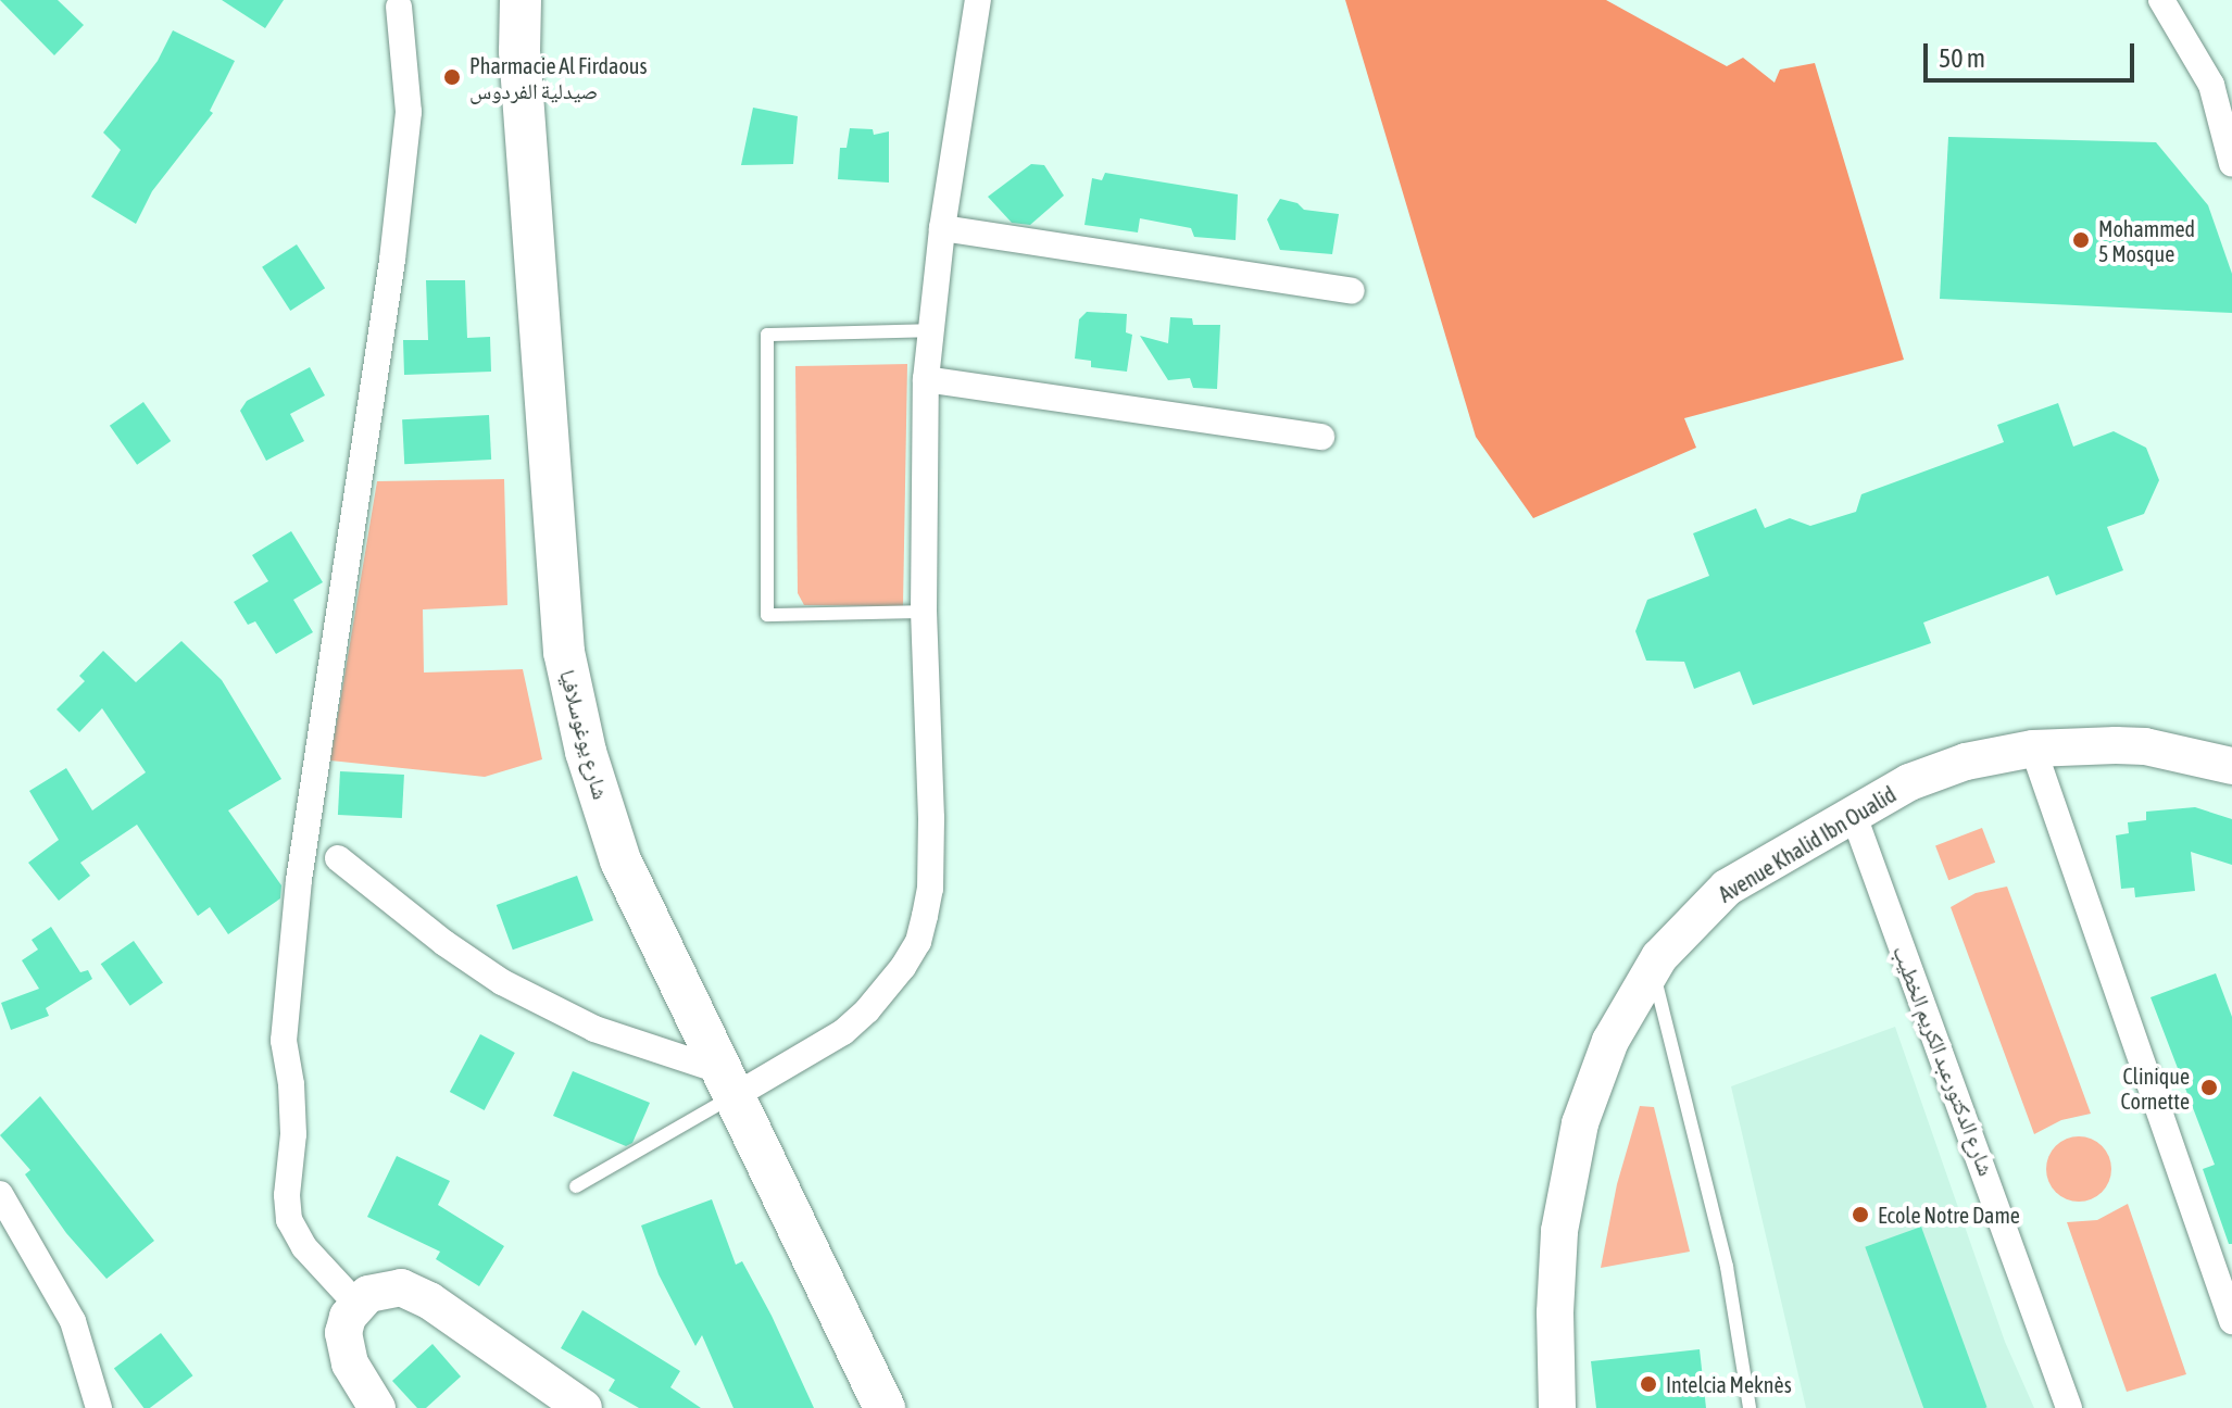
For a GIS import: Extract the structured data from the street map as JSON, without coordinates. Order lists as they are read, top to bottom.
{
  "streets": {
    "main road": ["شارع يوغوسلافيا", "Avenue Khalid Ibn Oualid"],
    "street": ["شارع الدكتورعبد الكريم الخطيب"]
  },
  "crossings": [
    ["Avenue Khalid Ibn Oualid", "شارع الدكتورعبد الكريم الخطيب"]
  ],
  "places": [
    "Pharmacie Al Firdaous صيدلية الفردوس",
    "Mohammed 5 Mosque",
    "Clinique Cornette",
    "Ecole Notre Dame",
    "Intelcia Meknès"
  ],
  "scale_bar": "50 m"
}
